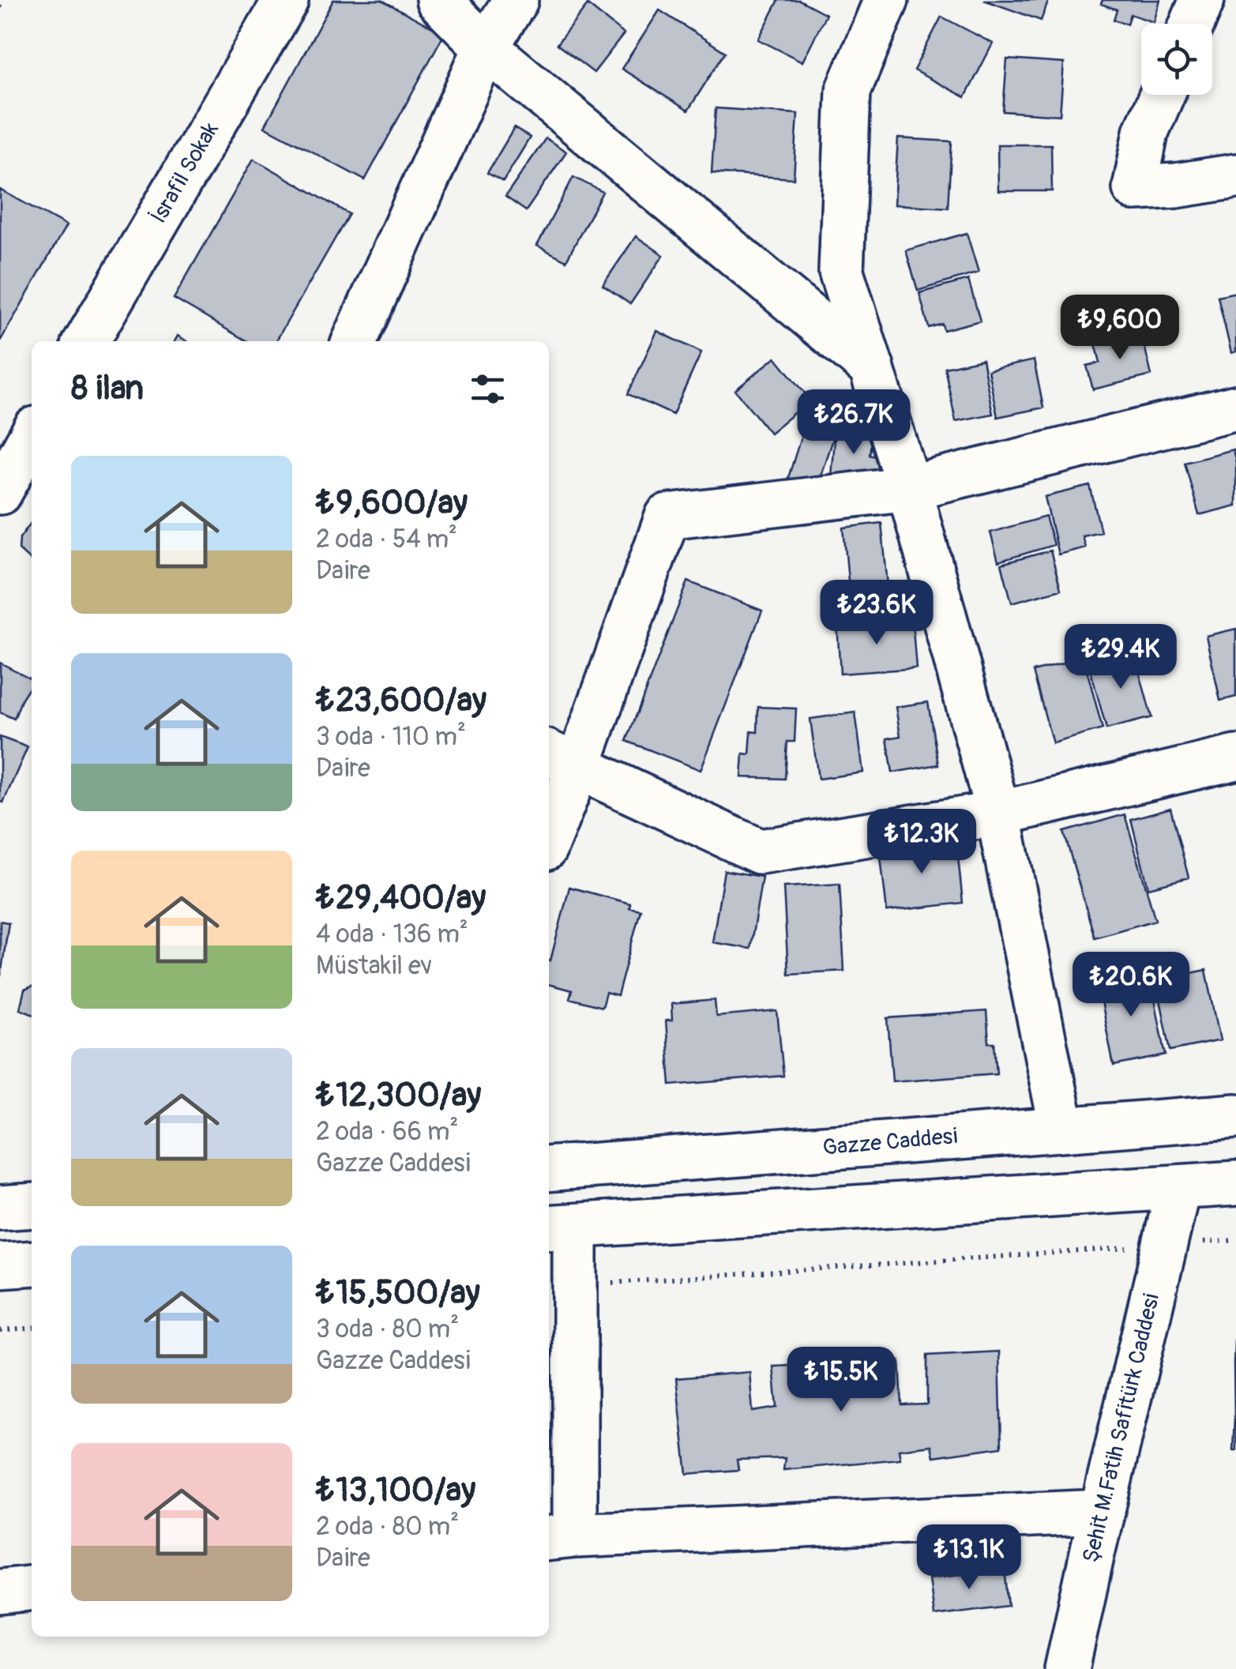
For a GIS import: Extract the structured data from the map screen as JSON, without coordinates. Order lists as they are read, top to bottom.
{
  "streets": {
    "street": ["İsrafil Sokak", "Gazze Caddesi", "Şehit M.Fatih Safitürk Caddesi"]
  },
  "page": {
    "price": [
      "₺9,600",
      "₺26.7K",
      "₺23.6K",
      "₺29.4K",
      "₺12.3K",
      "₺20.6K",
      "₺15.5K",
      "₺13.1K"
    ],
    "heading": "8 ilan",
    "list": [
      {
        "name": "₺9,600/ay",
        "note": "2 oda · 54 m² · Daire"
      },
      {
        "name": "₺23,600/ay",
        "note": "3 oda · 110 m² · Daire"
      },
      {
        "name": "₺29,400/ay",
        "note": "4 oda · 136 m² · Müstakil ev"
      },
      {
        "name": "₺12,300/ay",
        "note": "2 oda · 66 m² · Gazze Caddesi"
      },
      {
        "name": "₺15,500/ay",
        "note": "3 oda · 80 m² · Gazze Caddesi"
      },
      {
        "name": "₺13,100/ay",
        "note": "2 oda · 80 m² · Daire"
      }
    ]
  }
}
